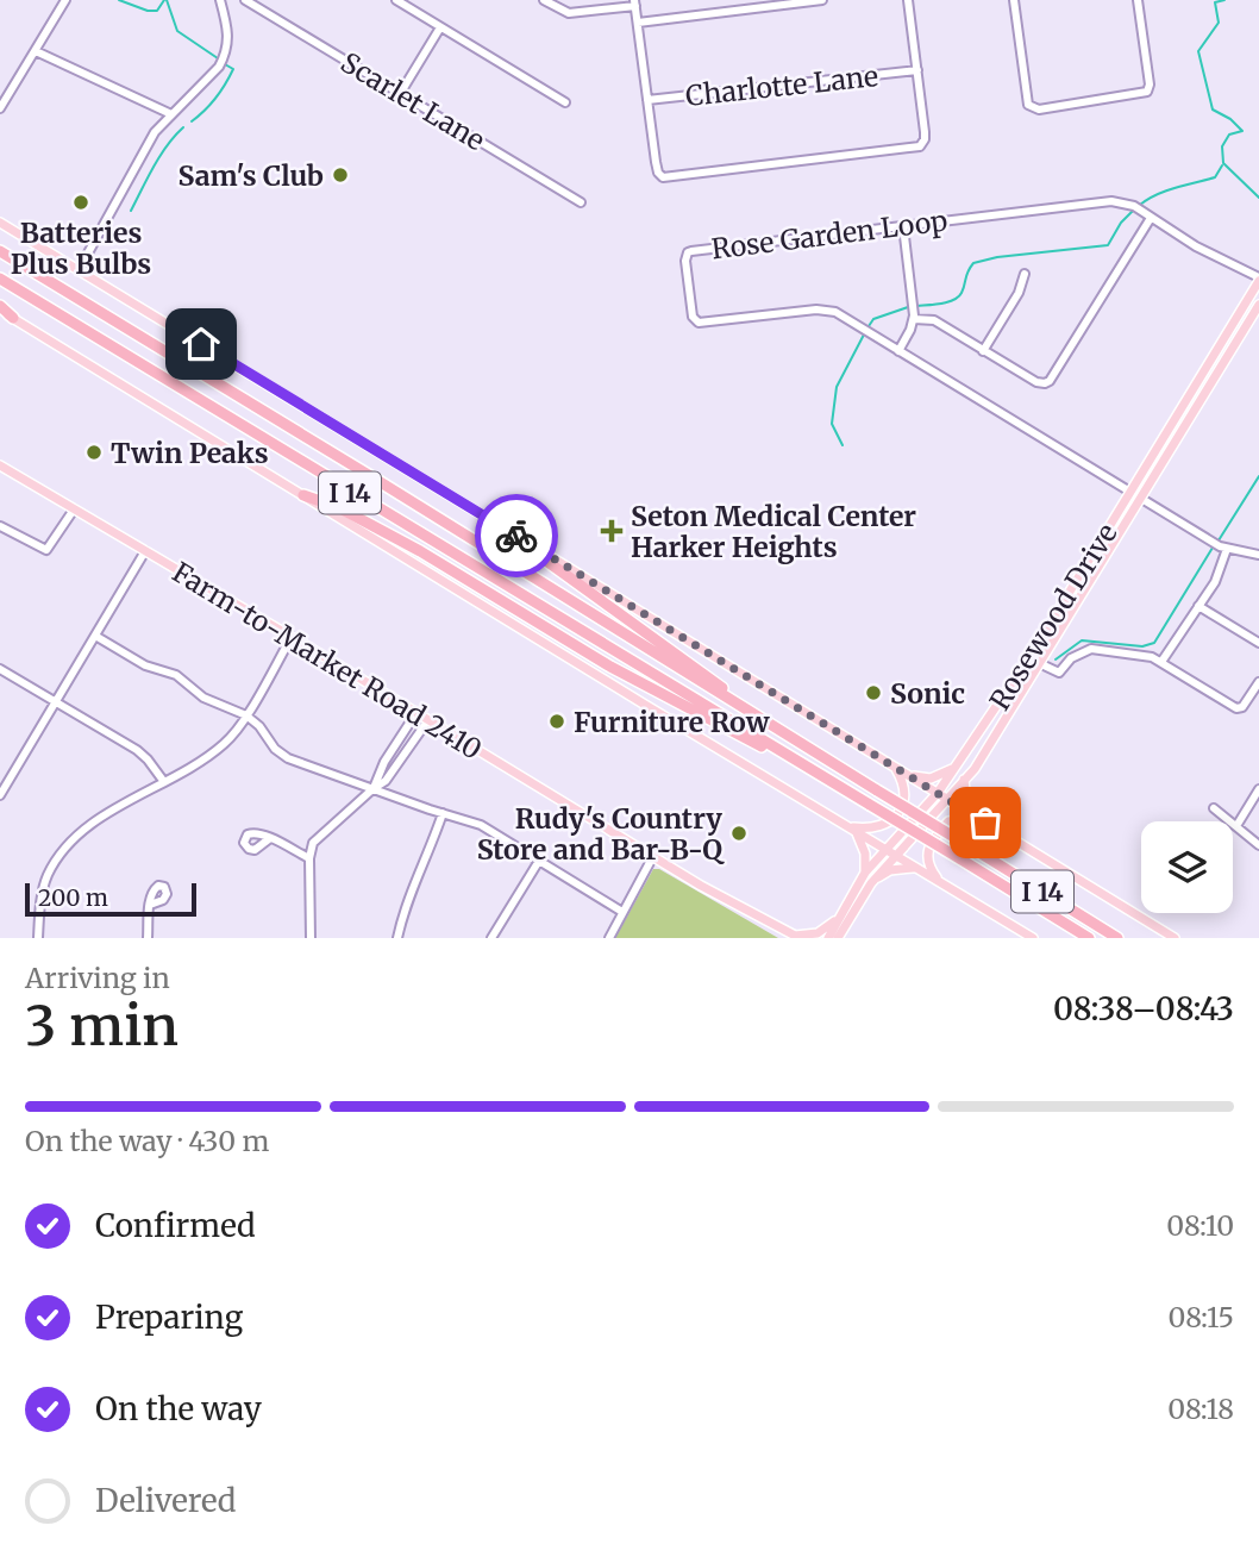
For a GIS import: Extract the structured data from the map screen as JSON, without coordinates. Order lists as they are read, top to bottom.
{
  "streets": {
    "highway": ["I 14"],
    "main road": ["Rosewood Drive", "Farm-to-Market Road 2410"],
    "street": ["Charlotte Lane", "Scarlet Lane", "Rose Garden Loop"]
  },
  "crossings": [
    ["Rose Garden Loop", "Rosewood Drive"]
  ],
  "places": {
    "other": [
      "Sam's Club",
      "Batteries Plus Bulbs",
      "Twin Peaks",
      "Sonic",
      "Furniture Row",
      "Rudy's Country Store and Bar-B-Q"
    ],
    "health": ["Seton Medical Center Harker Heights"]
  },
  "scale_bar": "200 m",
  "page": {
    "scale": "200 m",
    "heading": ["3 min", "Arriving in", "08:38–08:43"],
    "bar": "On the way · 430 m",
    "list": [
      ["Confirmed", "08:10"],
      ["Preparing", "08:15"],
      ["On the way", "08:18"],
      "Delivered"
    ]
  }
}
